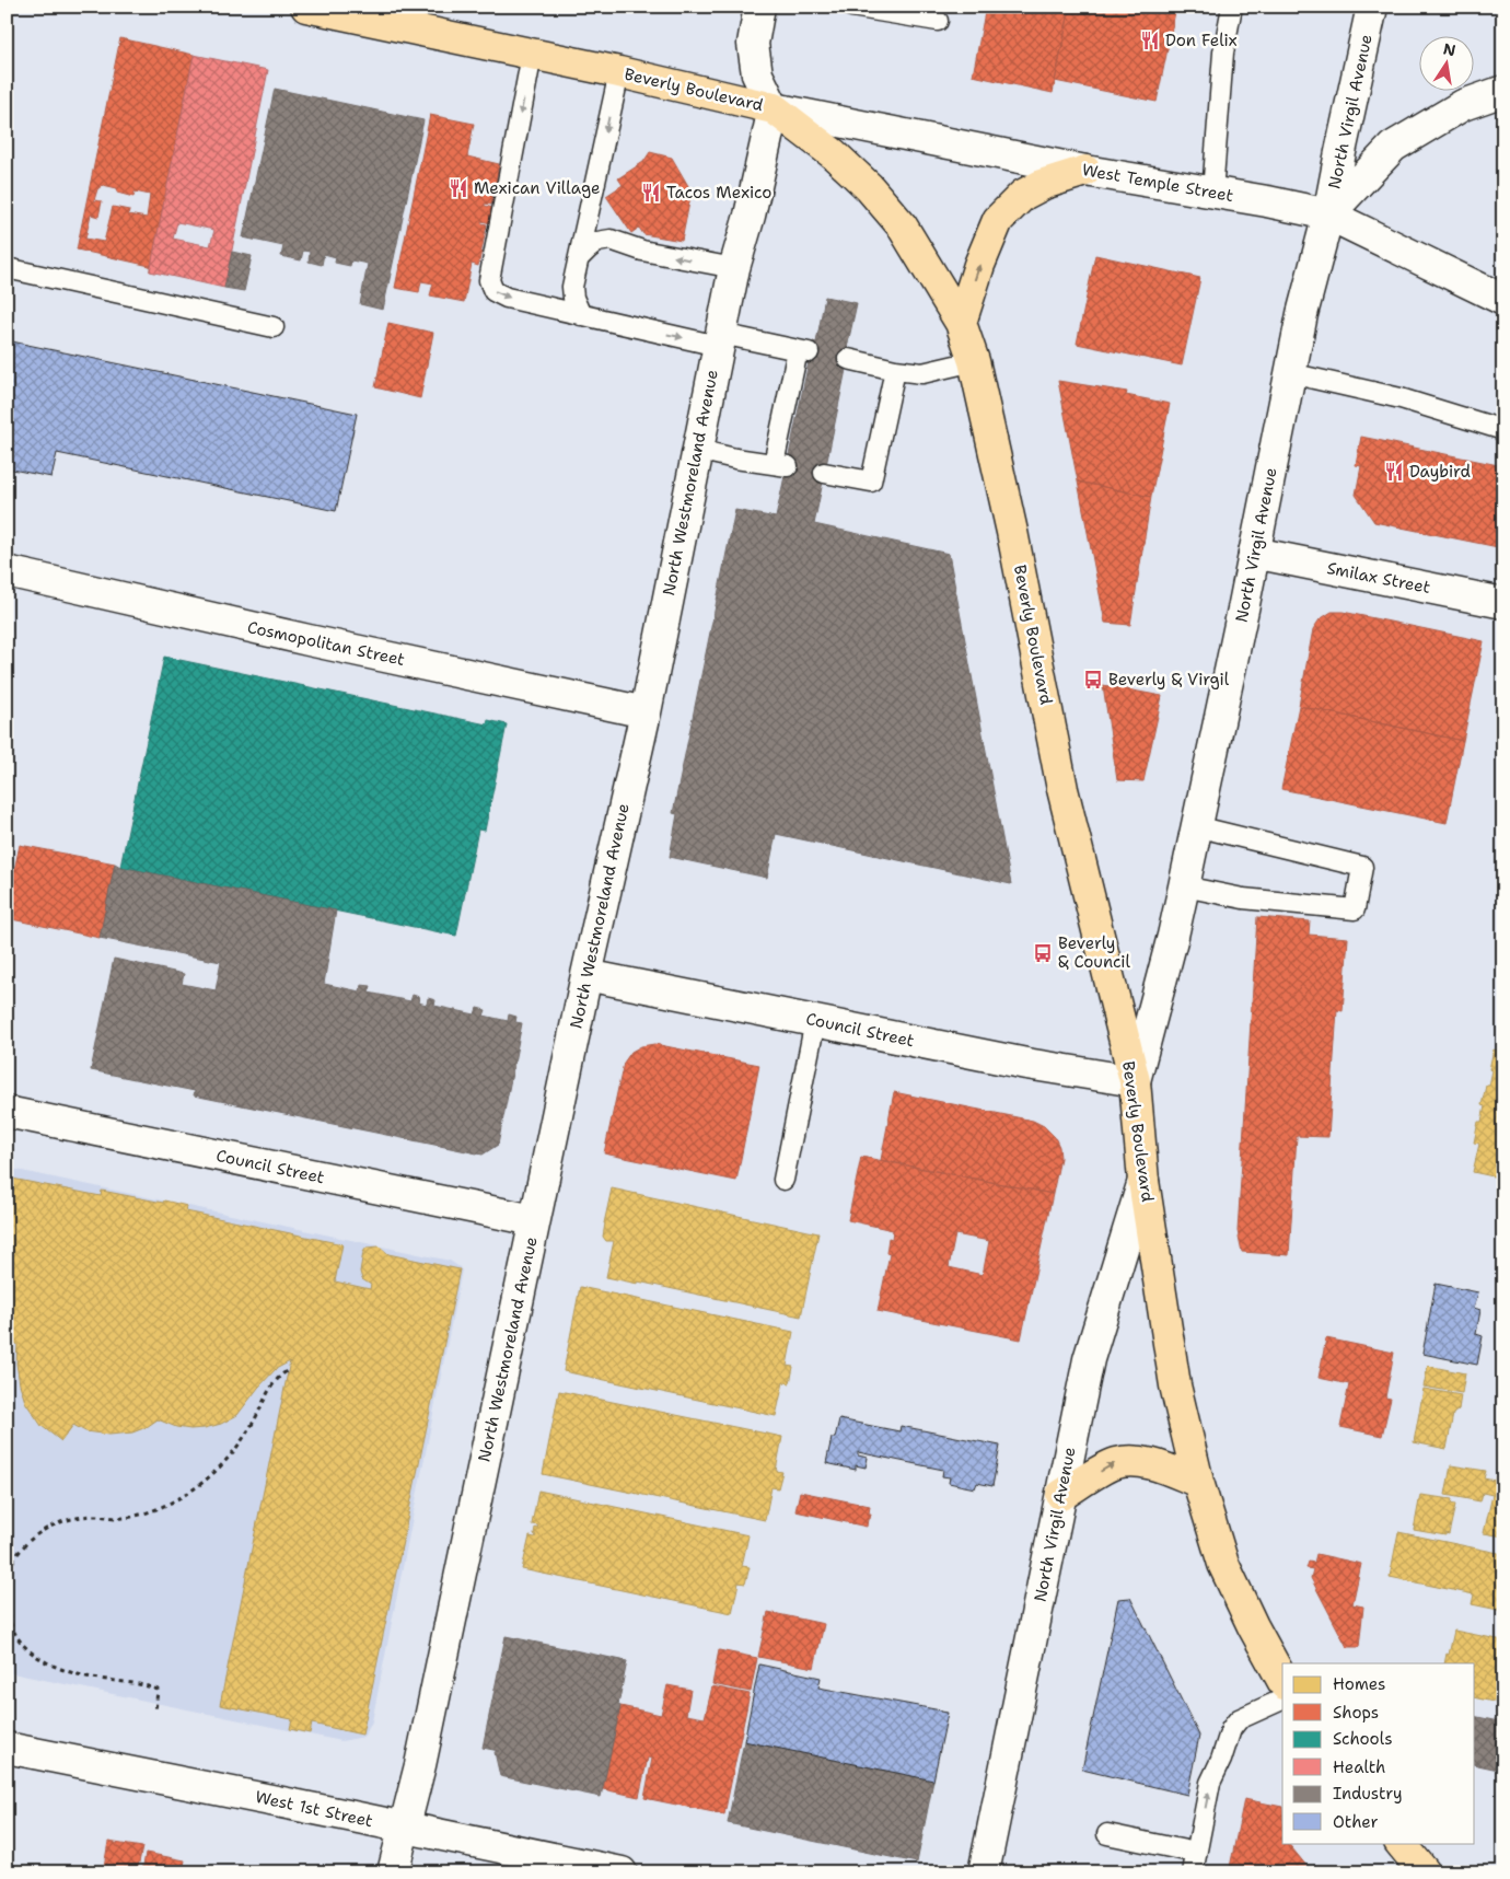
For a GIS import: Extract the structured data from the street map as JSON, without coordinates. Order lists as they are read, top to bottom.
{
  "streets": {
    "main road": ["Beverly Boulevard"],
    "street": [
      "North Virgil Avenue",
      "West Temple Street",
      "North Westmoreland Avenue",
      "Smilax Street",
      "Cosmopolitan Street",
      "Council Street",
      "West 1st Street"
    ]
  },
  "crossings": [
    ["Beverly Boulevard", "North Virgil Avenue"],
    ["Beverly Boulevard", "West Temple Street"],
    ["Beverly Boulevard", "North Westmoreland Avenue"],
    ["Beverly Boulevard", "Council Street"],
    ["North Virgil Avenue", "West Temple Street"],
    ["North Virgil Avenue", "Smilax Street"],
    ["North Virgil Avenue", "Council Street"],
    ["West Temple Street", "North Westmoreland Avenue"],
    ["North Westmoreland Avenue", "Cosmopolitan Street"],
    ["North Westmoreland Avenue", "Council Street"],
    ["North Westmoreland Avenue", "West 1st Street"]
  ],
  "places": {
    "restaurant": [
      "Don Felix",
      "Mexican Village",
      "Tacos Mexico",
      "Daybird"
    ],
    "bus stop": ["Beverly & Virgil", "Beverly & Council"]
  },
  "legend": [
    "Homes",
    "Shops",
    "Schools",
    "Health",
    "Industry",
    "Other"
  ],
  "north": "top"
}
